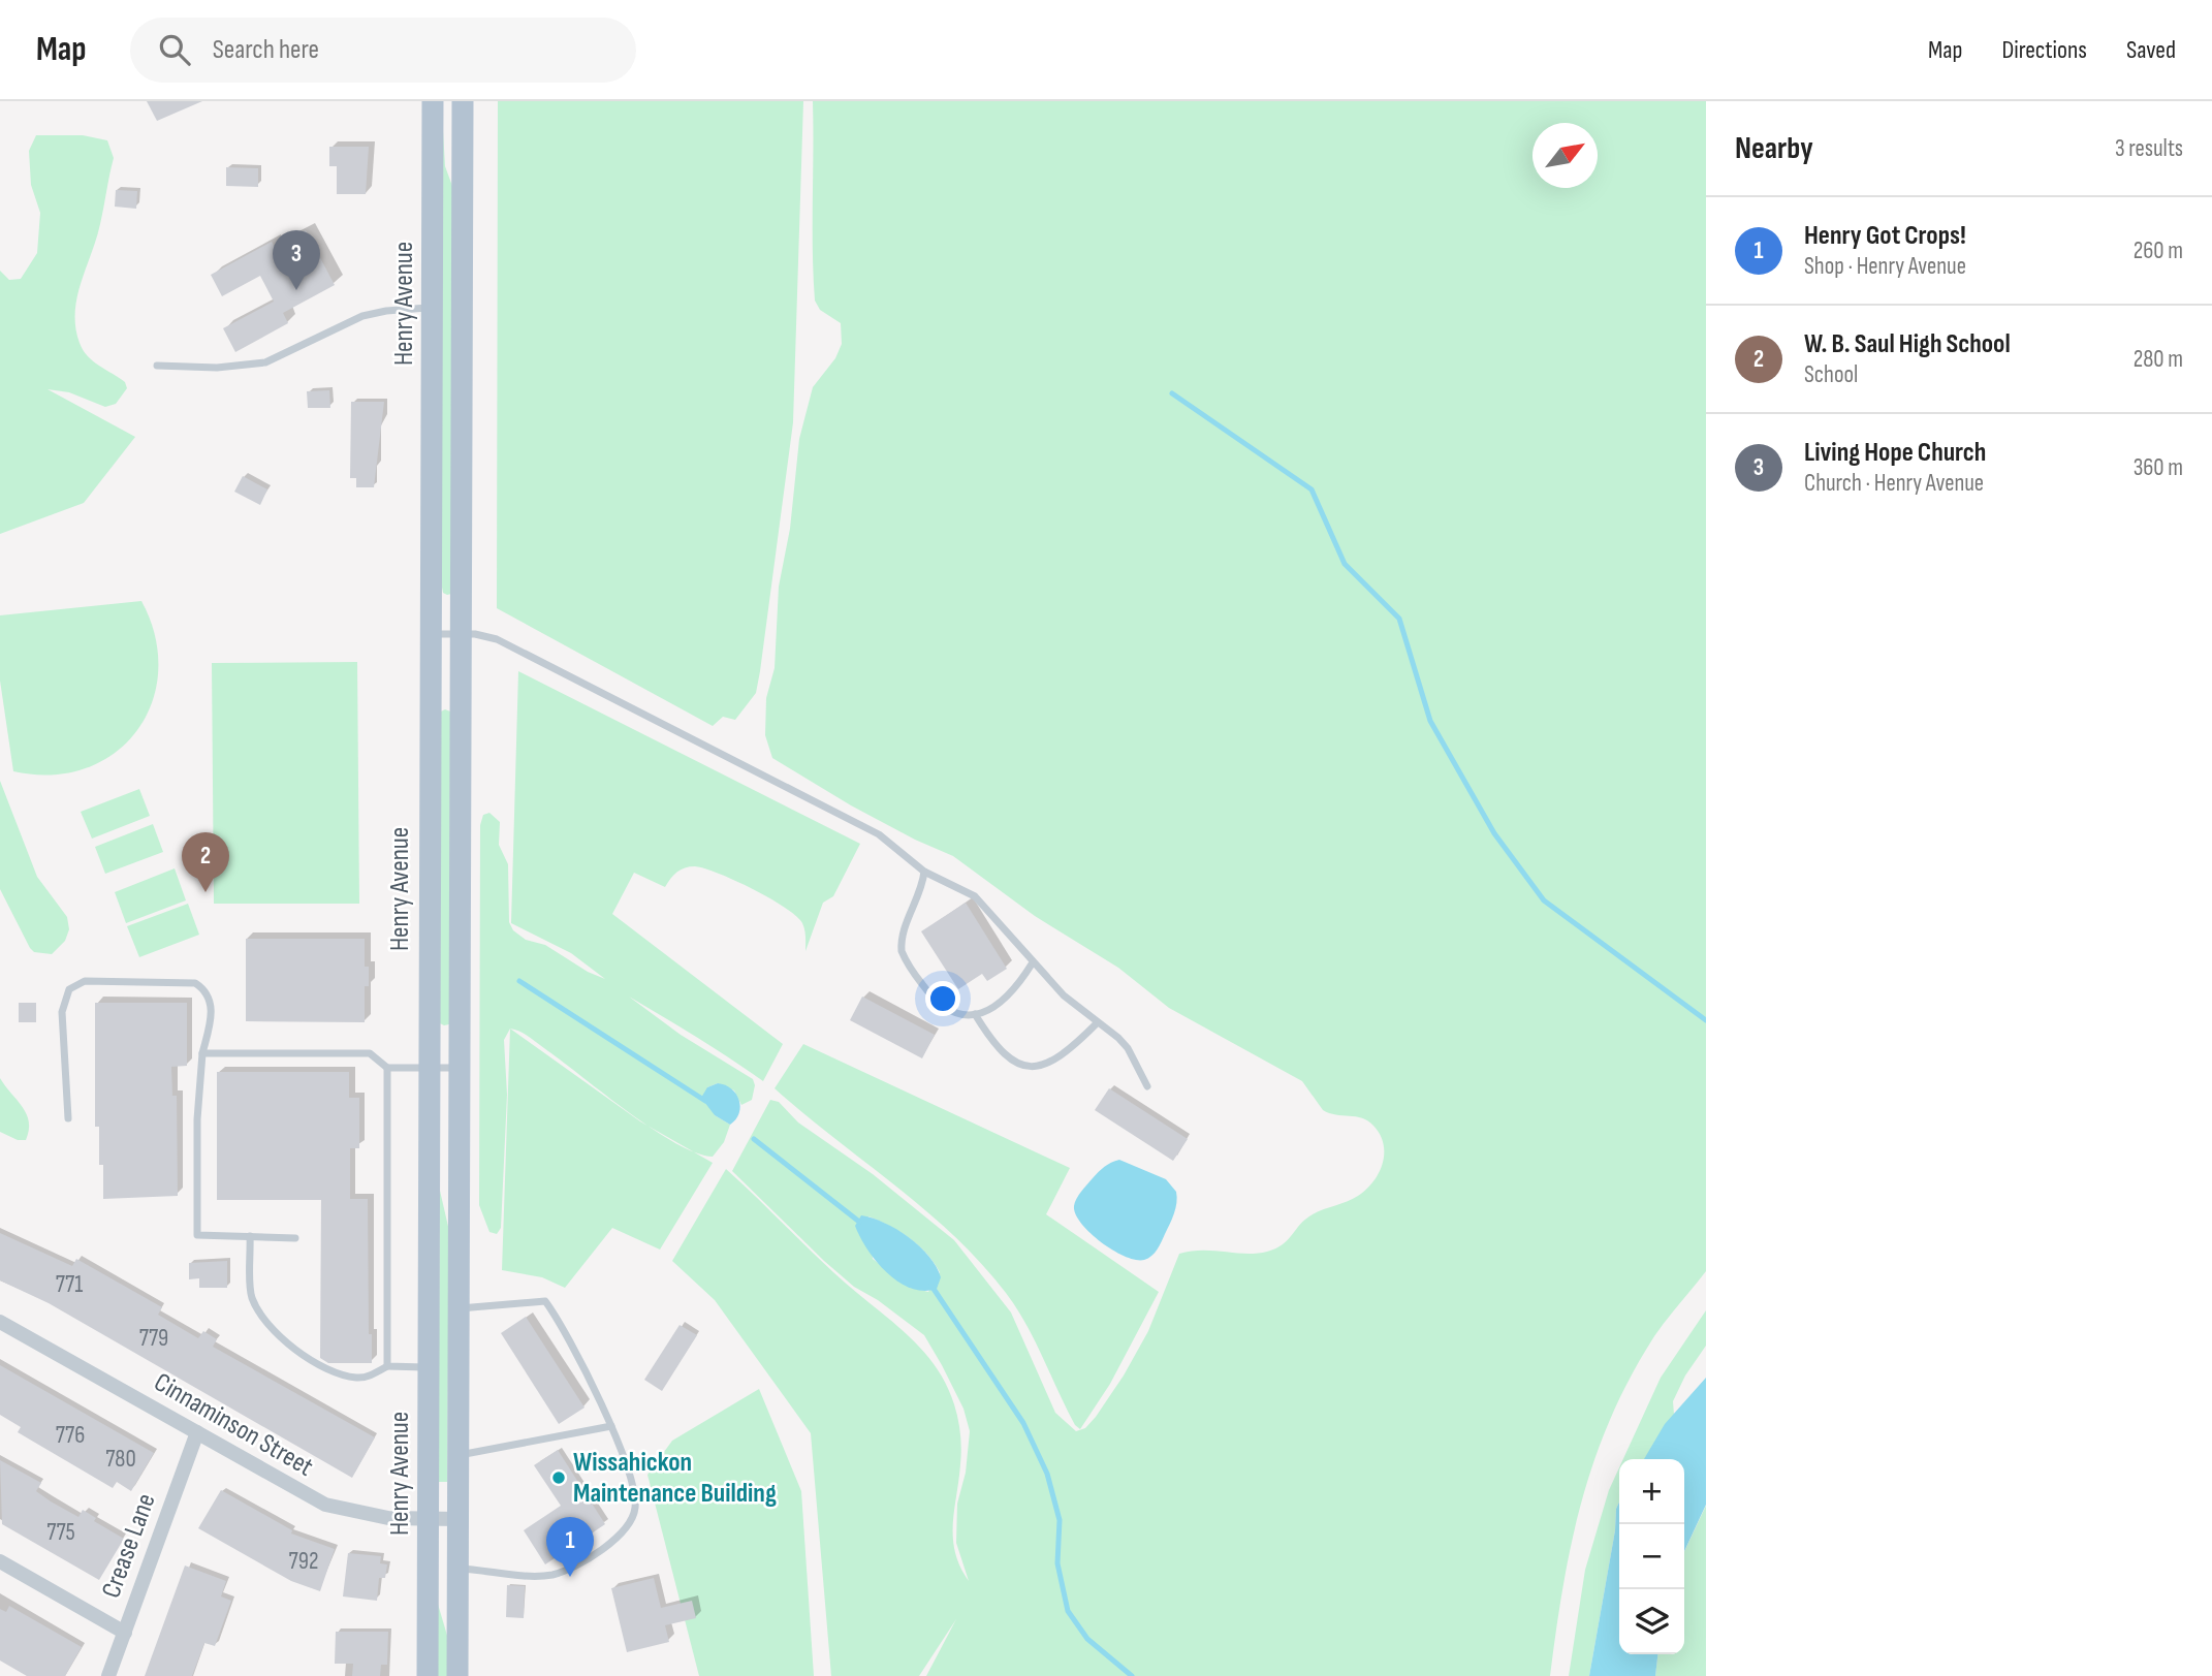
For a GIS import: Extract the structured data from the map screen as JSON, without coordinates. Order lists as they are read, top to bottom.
{
  "streets": {
    "main road": ["Henry Avenue"],
    "street": ["Cinnaminson Street", "Crease Lane"]
  },
  "crossings": [
    ["Henry Avenue", "Cinnaminson Street"],
    ["Cinnaminson Street", "Crease Lane"]
  ],
  "places": ["Wissahickon Maintenance Building"],
  "house_numbers": [
    "771",
    "779",
    "776",
    "780",
    "775",
    "792"
  ],
  "north": "top right",
  "page": {
    "header": "Map",
    "search": "Search here",
    "nav": ["Map", "Directions", "Saved"],
    "heading": ["Nearby", "3 results"],
    "list": [
      {
        "mark": "1",
        "name": "Henry Got Crops!",
        "note": "Shop · Henry Avenue",
        "value": "260 m"
      },
      {
        "mark": "2",
        "name": "W. B. Saul High School",
        "note": "School",
        "value": "280 m"
      },
      {
        "mark": "3",
        "name": "Living Hope Church",
        "note": "Church · Henry Avenue",
        "value": "360 m"
      }
    ],
    "pins": ["3", "2", "1"],
    "map_buttons": ["+", "−"]
  }
}
